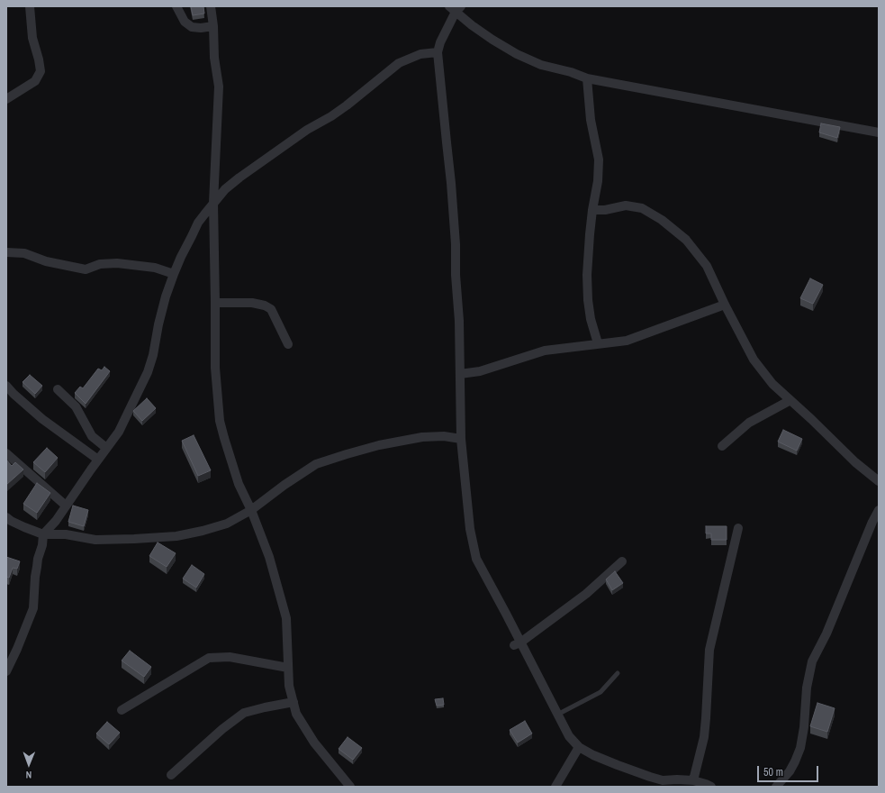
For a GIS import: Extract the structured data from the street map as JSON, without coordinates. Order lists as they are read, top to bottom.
{
  "scale_bar": "50 m",
  "north": "bottom"
}
